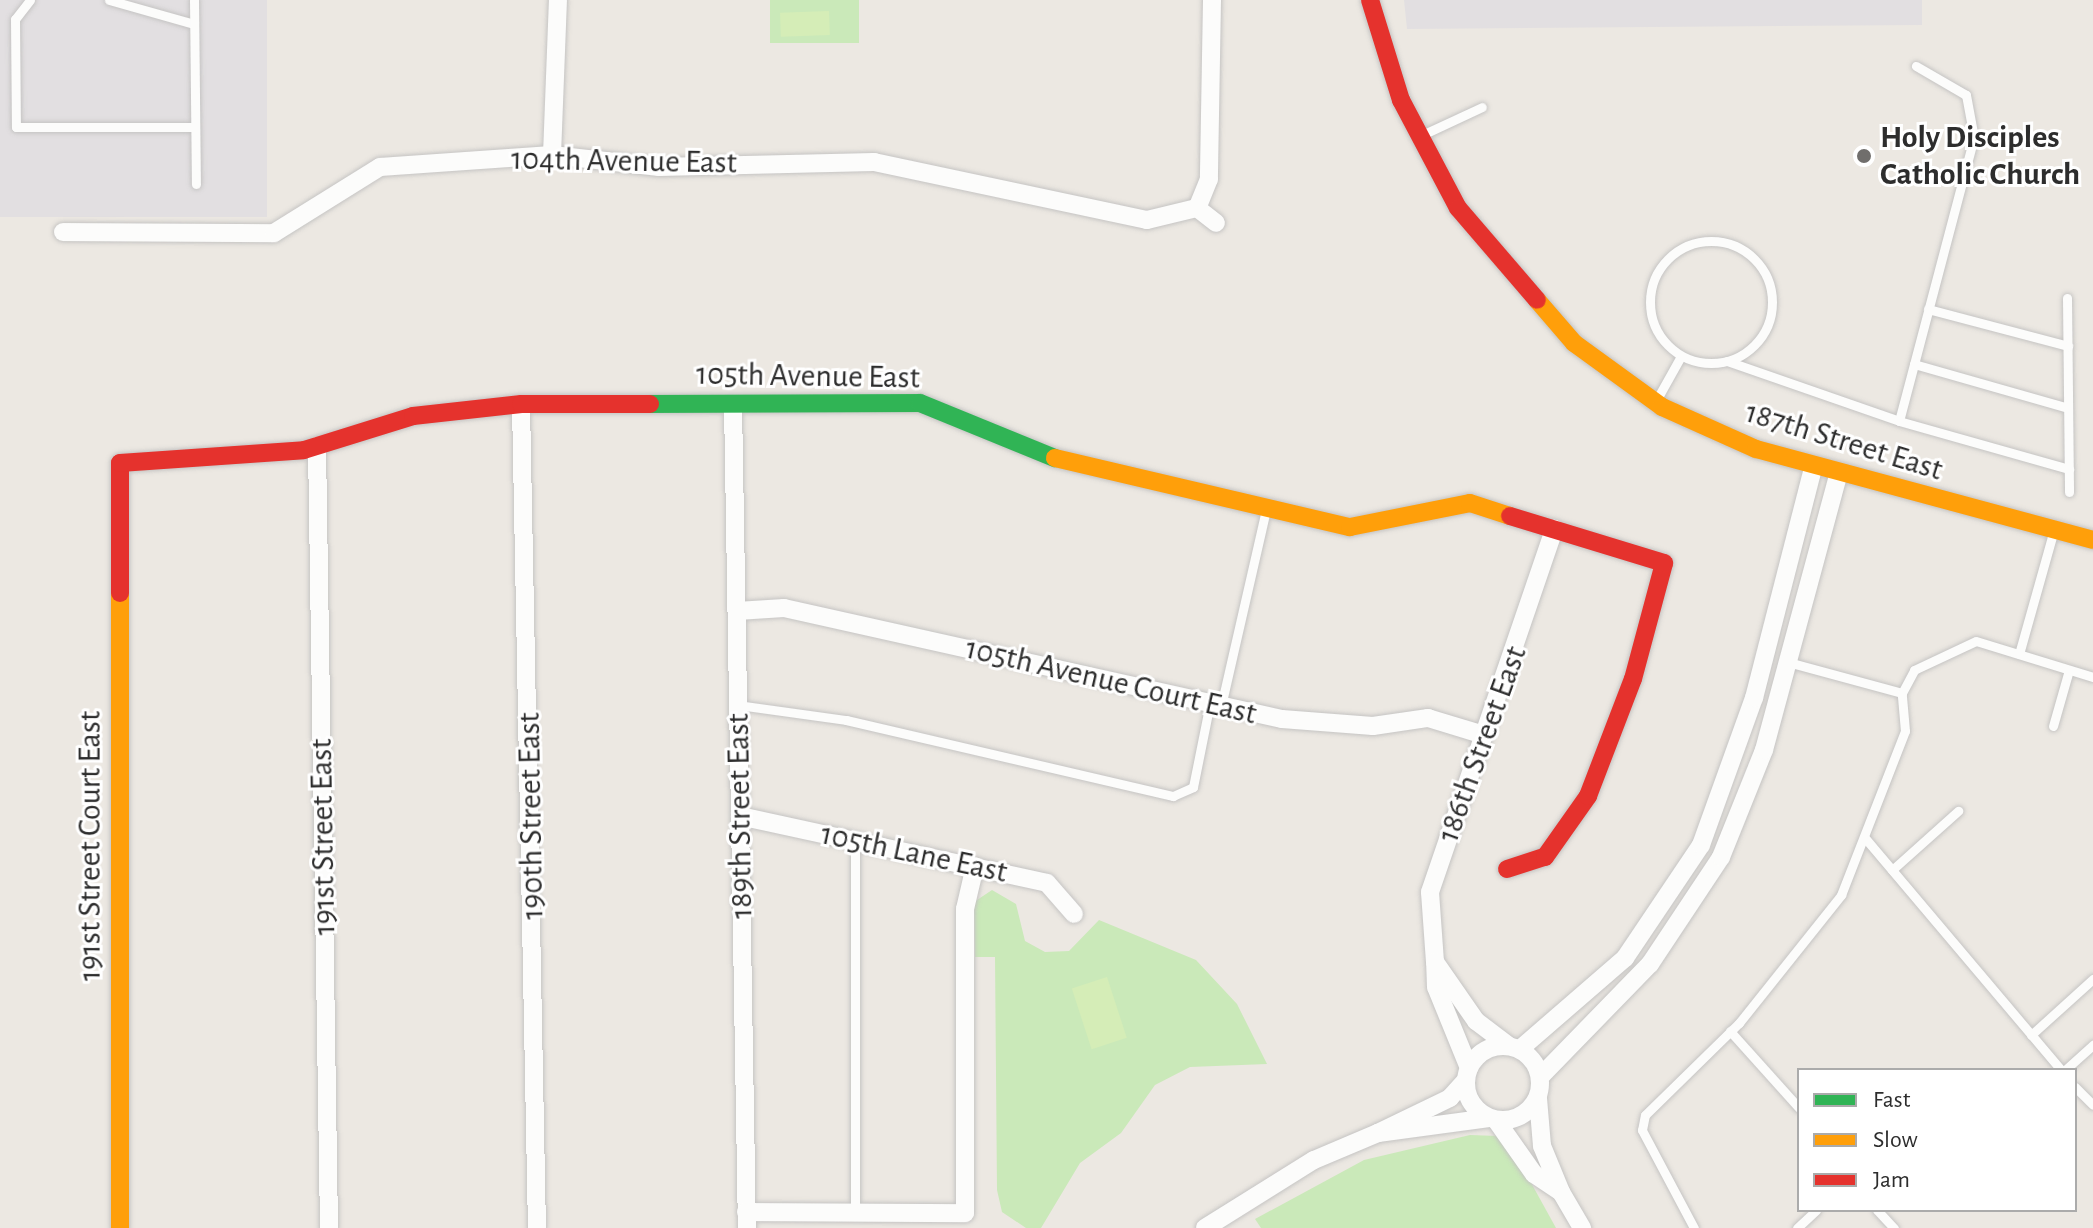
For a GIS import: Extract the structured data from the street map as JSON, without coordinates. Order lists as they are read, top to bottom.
{
  "streets": {
    "street": [
      "104th Avenue East",
      "105th Avenue East",
      "187th Street East",
      "105th Avenue Court East",
      "186th Street East",
      "190th Street East",
      "189th Street East",
      "191st Street East",
      "191st Street Court East",
      "105th Lane East"
    ]
  },
  "crossings": [
    ["105th Avenue East", "186th Street East"],
    ["105th Avenue East", "190th Street East"],
    ["105th Avenue East", "189th Street East"],
    ["105th Avenue East", "191st Street East"],
    ["105th Avenue East", "191st Street Court East"],
    ["105th Avenue Court East", "186th Street East"],
    ["105th Avenue Court East", "189th Street East"],
    ["189th Street East", "105th Lane East"]
  ],
  "places": ["Holy Disciples Catholic Church"],
  "legend": ["Fast", "Slow", "Jam"]
}
